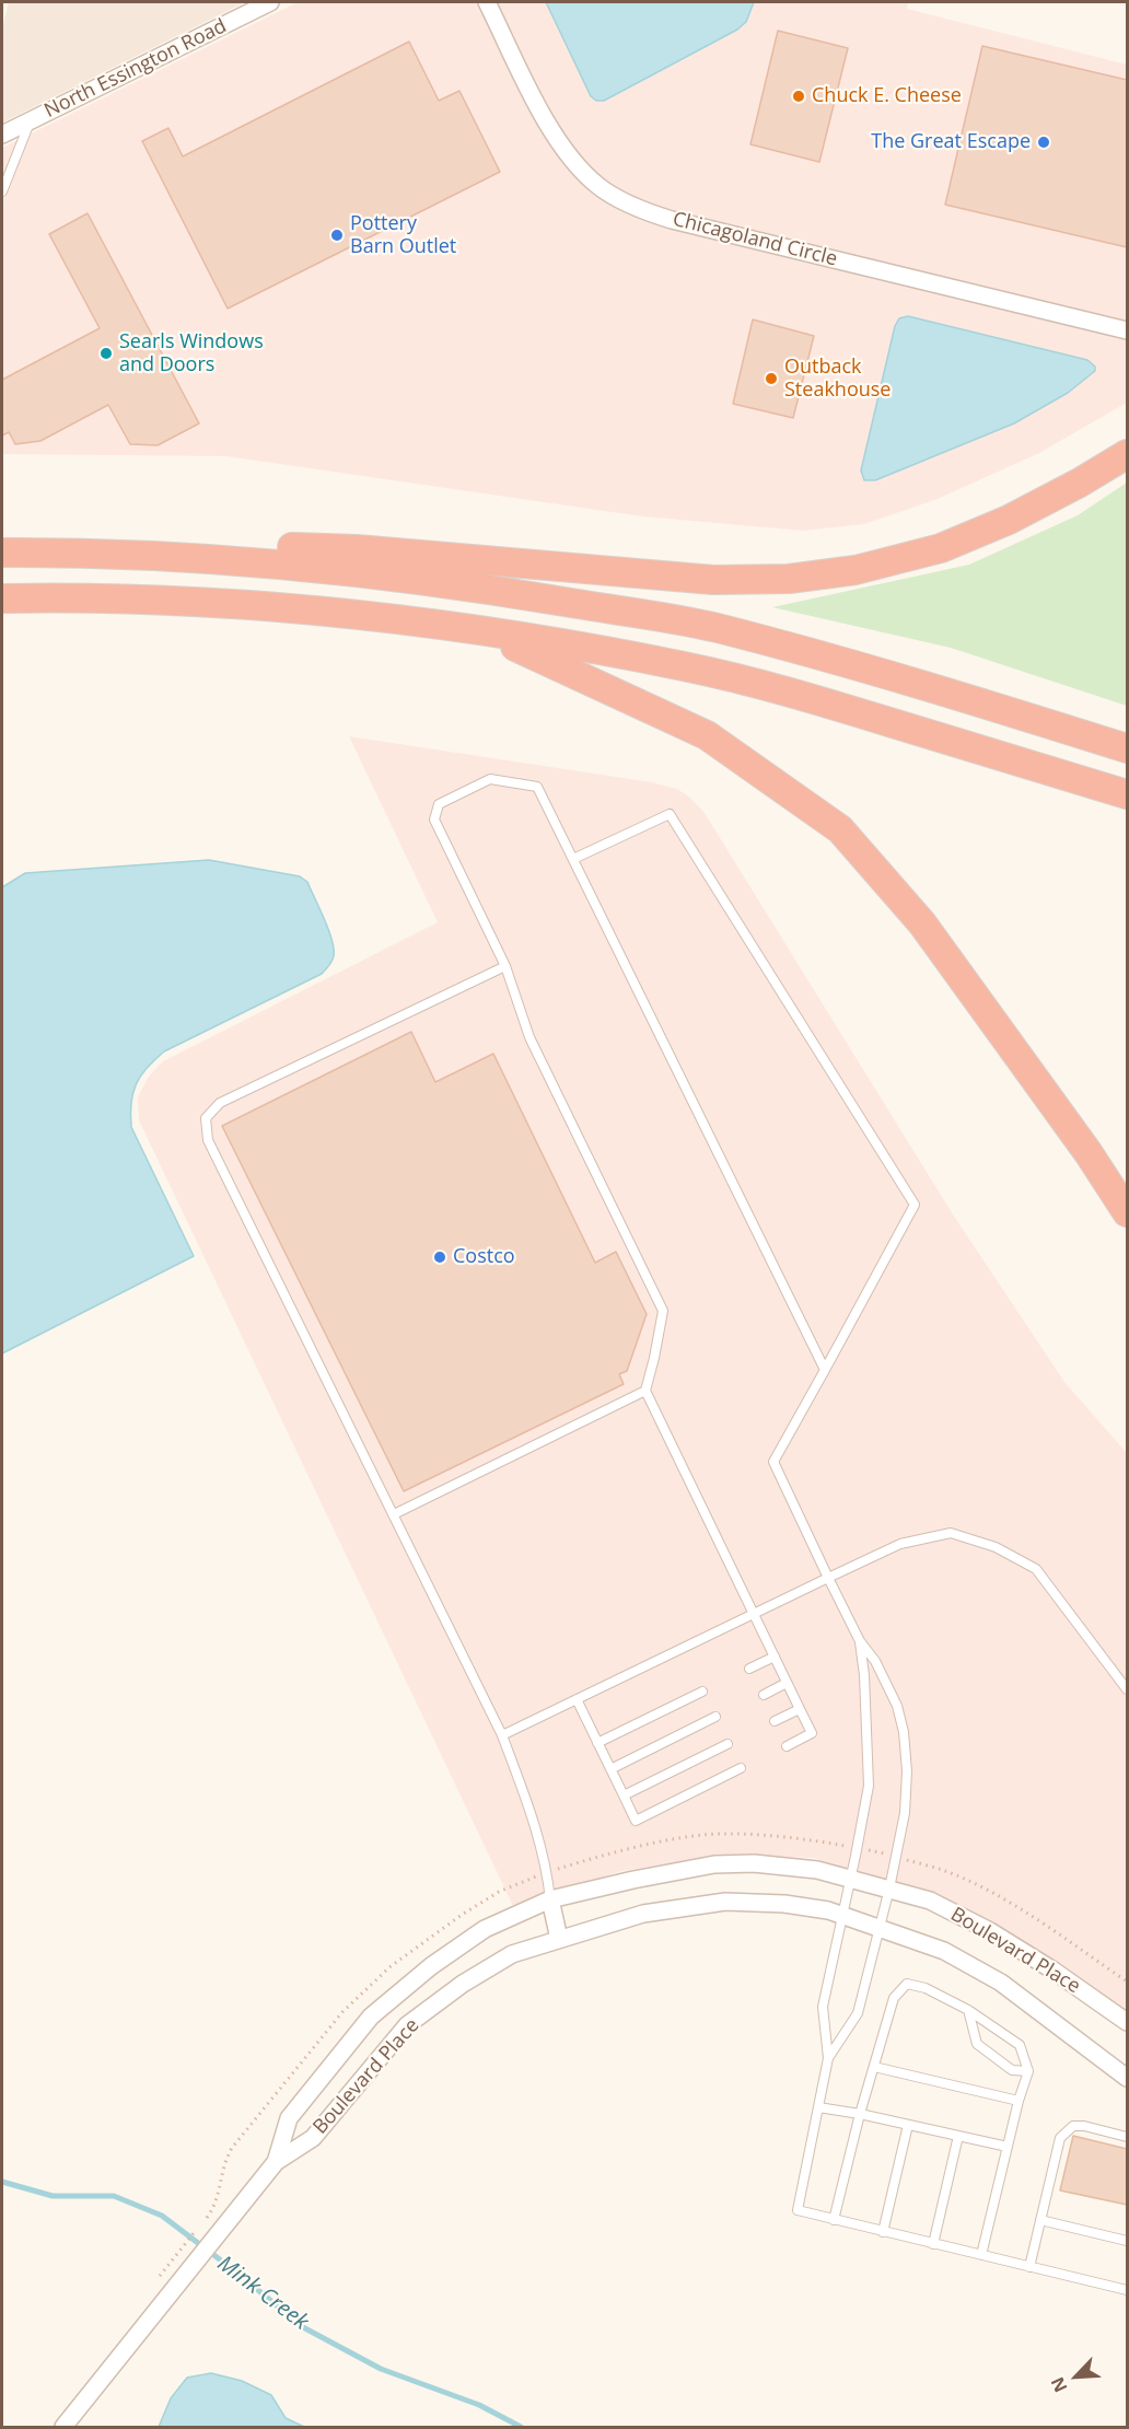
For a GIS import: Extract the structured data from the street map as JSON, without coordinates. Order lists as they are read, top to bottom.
{
  "streets": {
    "street": ["North Essington Road", "Chicagoland Circle", "Boulevard Place"]
  },
  "water": ["Mink Creek"],
  "places": [
    "Chuck E. Cheese",
    "The Great Escape",
    "Pottery Barn Outlet",
    "Searls Windows and Doors",
    "Outback Steakhouse",
    "Costco"
  ],
  "north": "bottom left"
}
